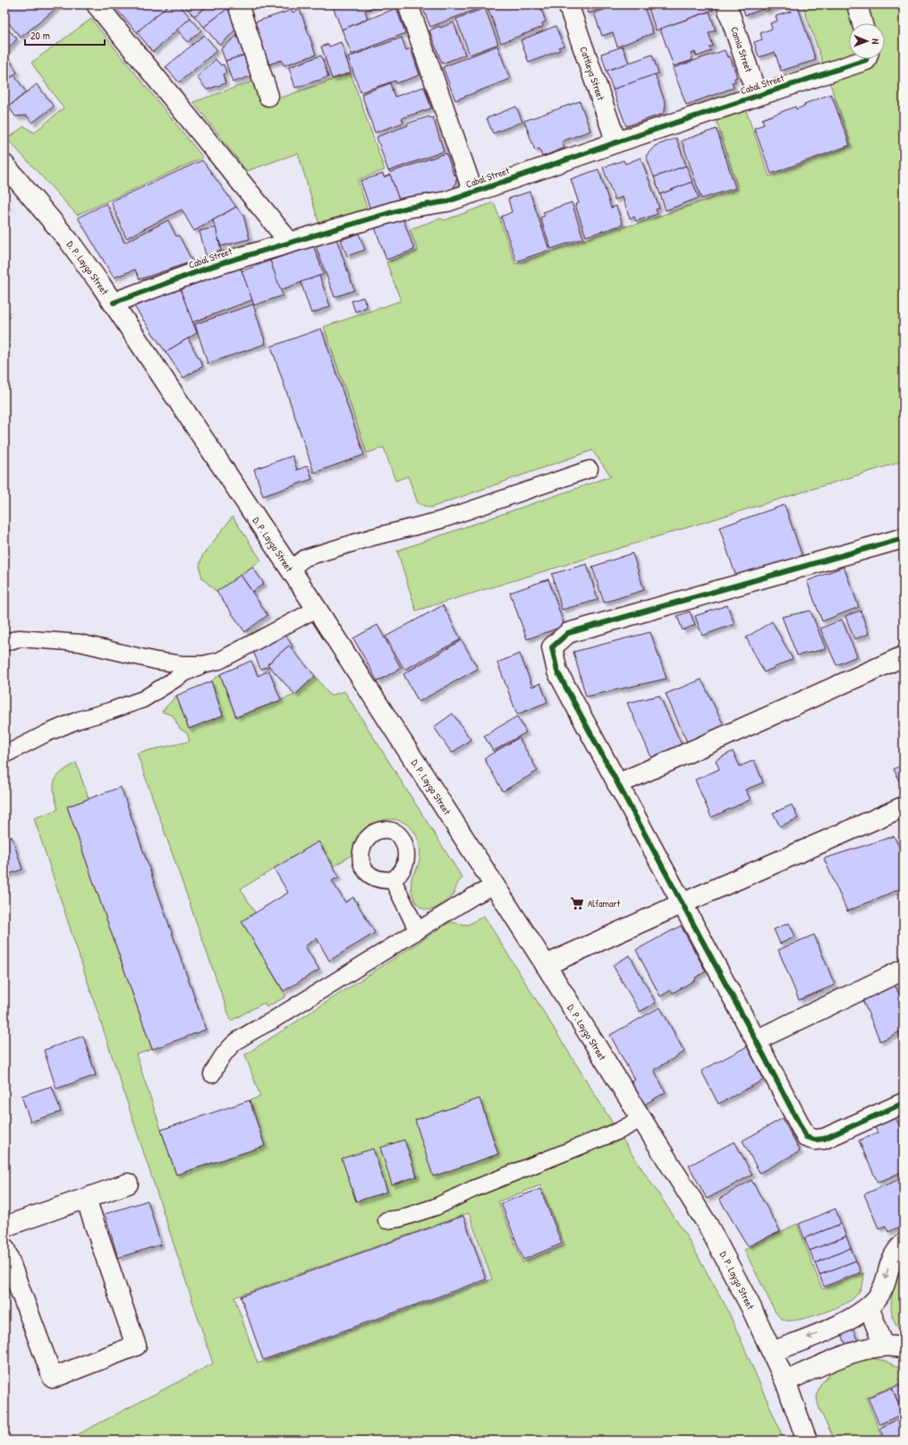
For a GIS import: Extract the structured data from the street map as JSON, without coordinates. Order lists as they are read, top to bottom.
{
  "streets": {
    "street": [
      "Camia Street",
      "Cattleya Street",
      "Cabal Street",
      "D. P. Laygo Street"
    ]
  },
  "crossings": [
    ["Camia Street", "Cabal Street"],
    ["Cattleya Street", "Cabal Street"],
    ["Cabal Street", "D. P. Laygo Street"]
  ],
  "places": {
    "supermarket": ["Alfamart"]
  },
  "scale_bar": "20 m",
  "north": "right"
}
